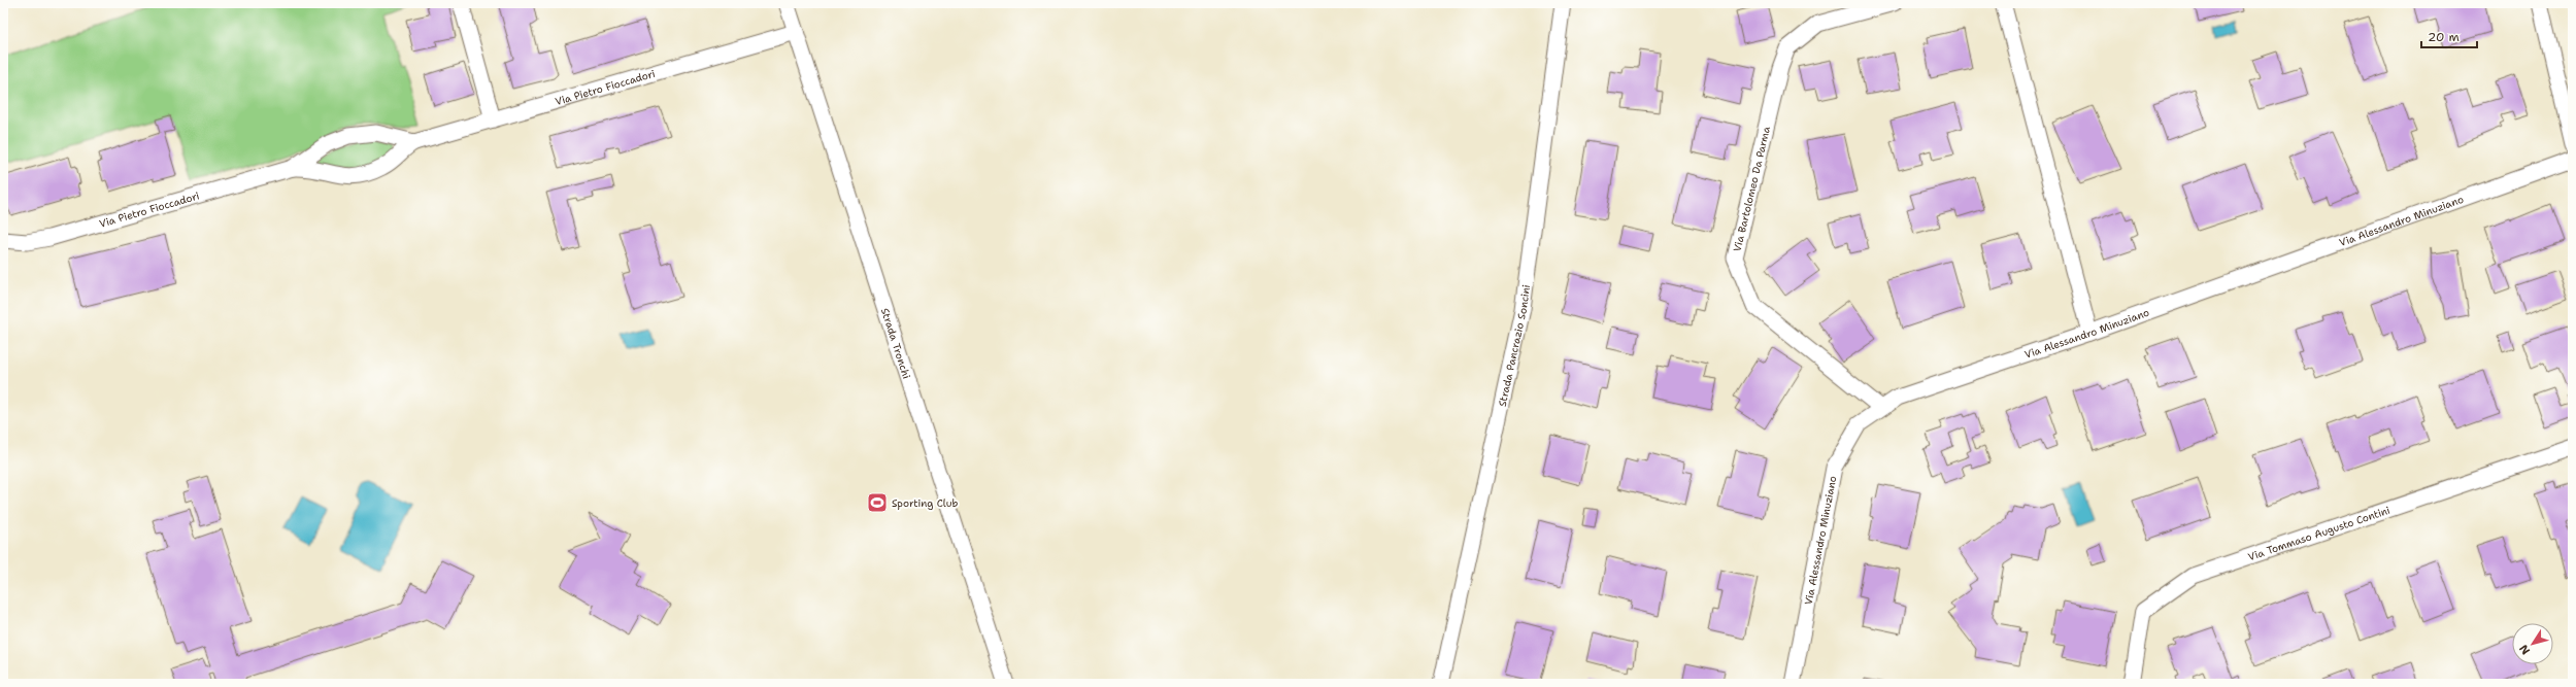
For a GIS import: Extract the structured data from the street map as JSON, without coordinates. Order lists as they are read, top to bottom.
{
  "streets": {
    "street": [
      "Via Pietro Fioccadori",
      "Via Bartolomeo Da Parma",
      "Via Alessandro Minuziano",
      "Strada Tronchi",
      "Strada Pancrazio Soncini",
      "Via Tommaso Augusto Contini"
    ]
  },
  "crossings": [
    ["Via Pietro Fioccadori", "Strada Tronchi"],
    ["Via Bartolomeo Da Parma", "Via Alessandro Minuziano"]
  ],
  "places": {
    "sports": ["Sporting Club"]
  },
  "scale_bar": "20 m",
  "north": "bottom left"
}
